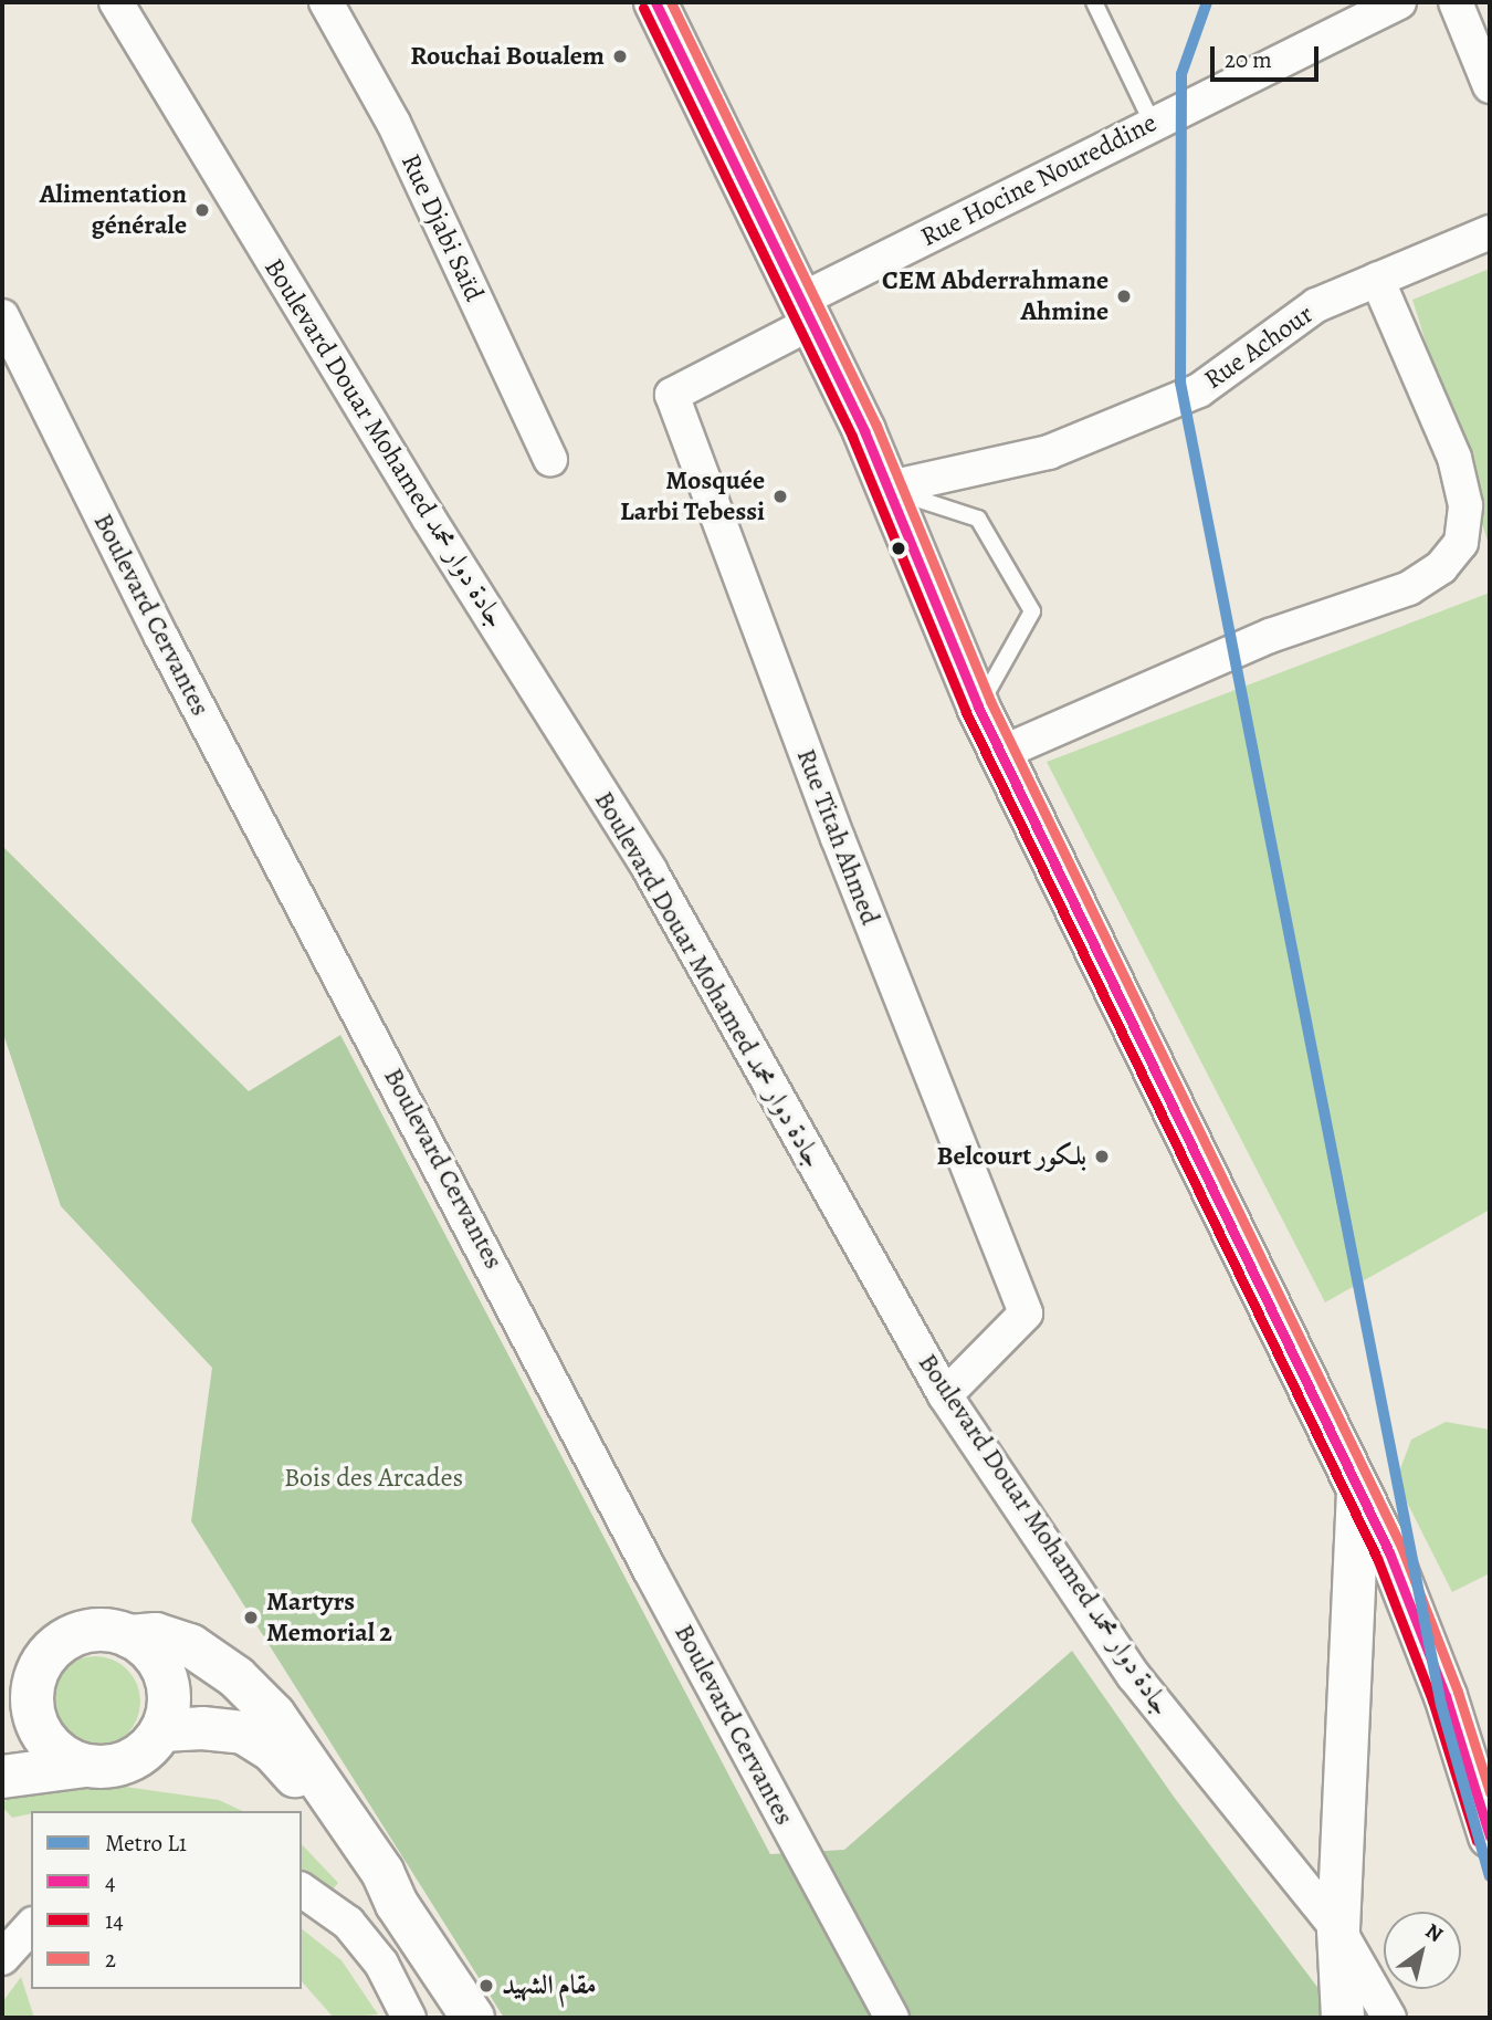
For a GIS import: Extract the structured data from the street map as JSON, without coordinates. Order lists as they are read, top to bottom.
{
  "streets": {
    "street": [
      "Rue Hocine Noureddine",
      "Rue Djabi Saïd",
      "Rue Achour",
      "Boulevard Douar Mohamed جادة دوار محمد",
      "Boulevard Cervantes",
      "Rue Titah Ahmed"
    ]
  },
  "crossings": [
    ["Rue Hocine Noureddine", "Rue Titah Ahmed"],
    ["Boulevard Douar Mohamed جادة دوار محمد", "Rue Titah Ahmed"]
  ],
  "parks": ["Bois des Arcades"],
  "places": [
    "Rouchai Boualem",
    "Alimentation générale",
    "CEM Abderrahmane Ahmine",
    "Mosquée Larbi Tebessi",
    "Belcourt بلكور",
    "Martyrs Memorial 2",
    "مقام الشهيد"
  ],
  "lines": [
    "metro line L1",
    "transit line 4",
    "transit line 2",
    "transit line 14"
  ],
  "legend": [
    "Metro L1",
    "4",
    "14",
    "2"
  ],
  "scale_bar": "20 m",
  "north": "top right"
}
